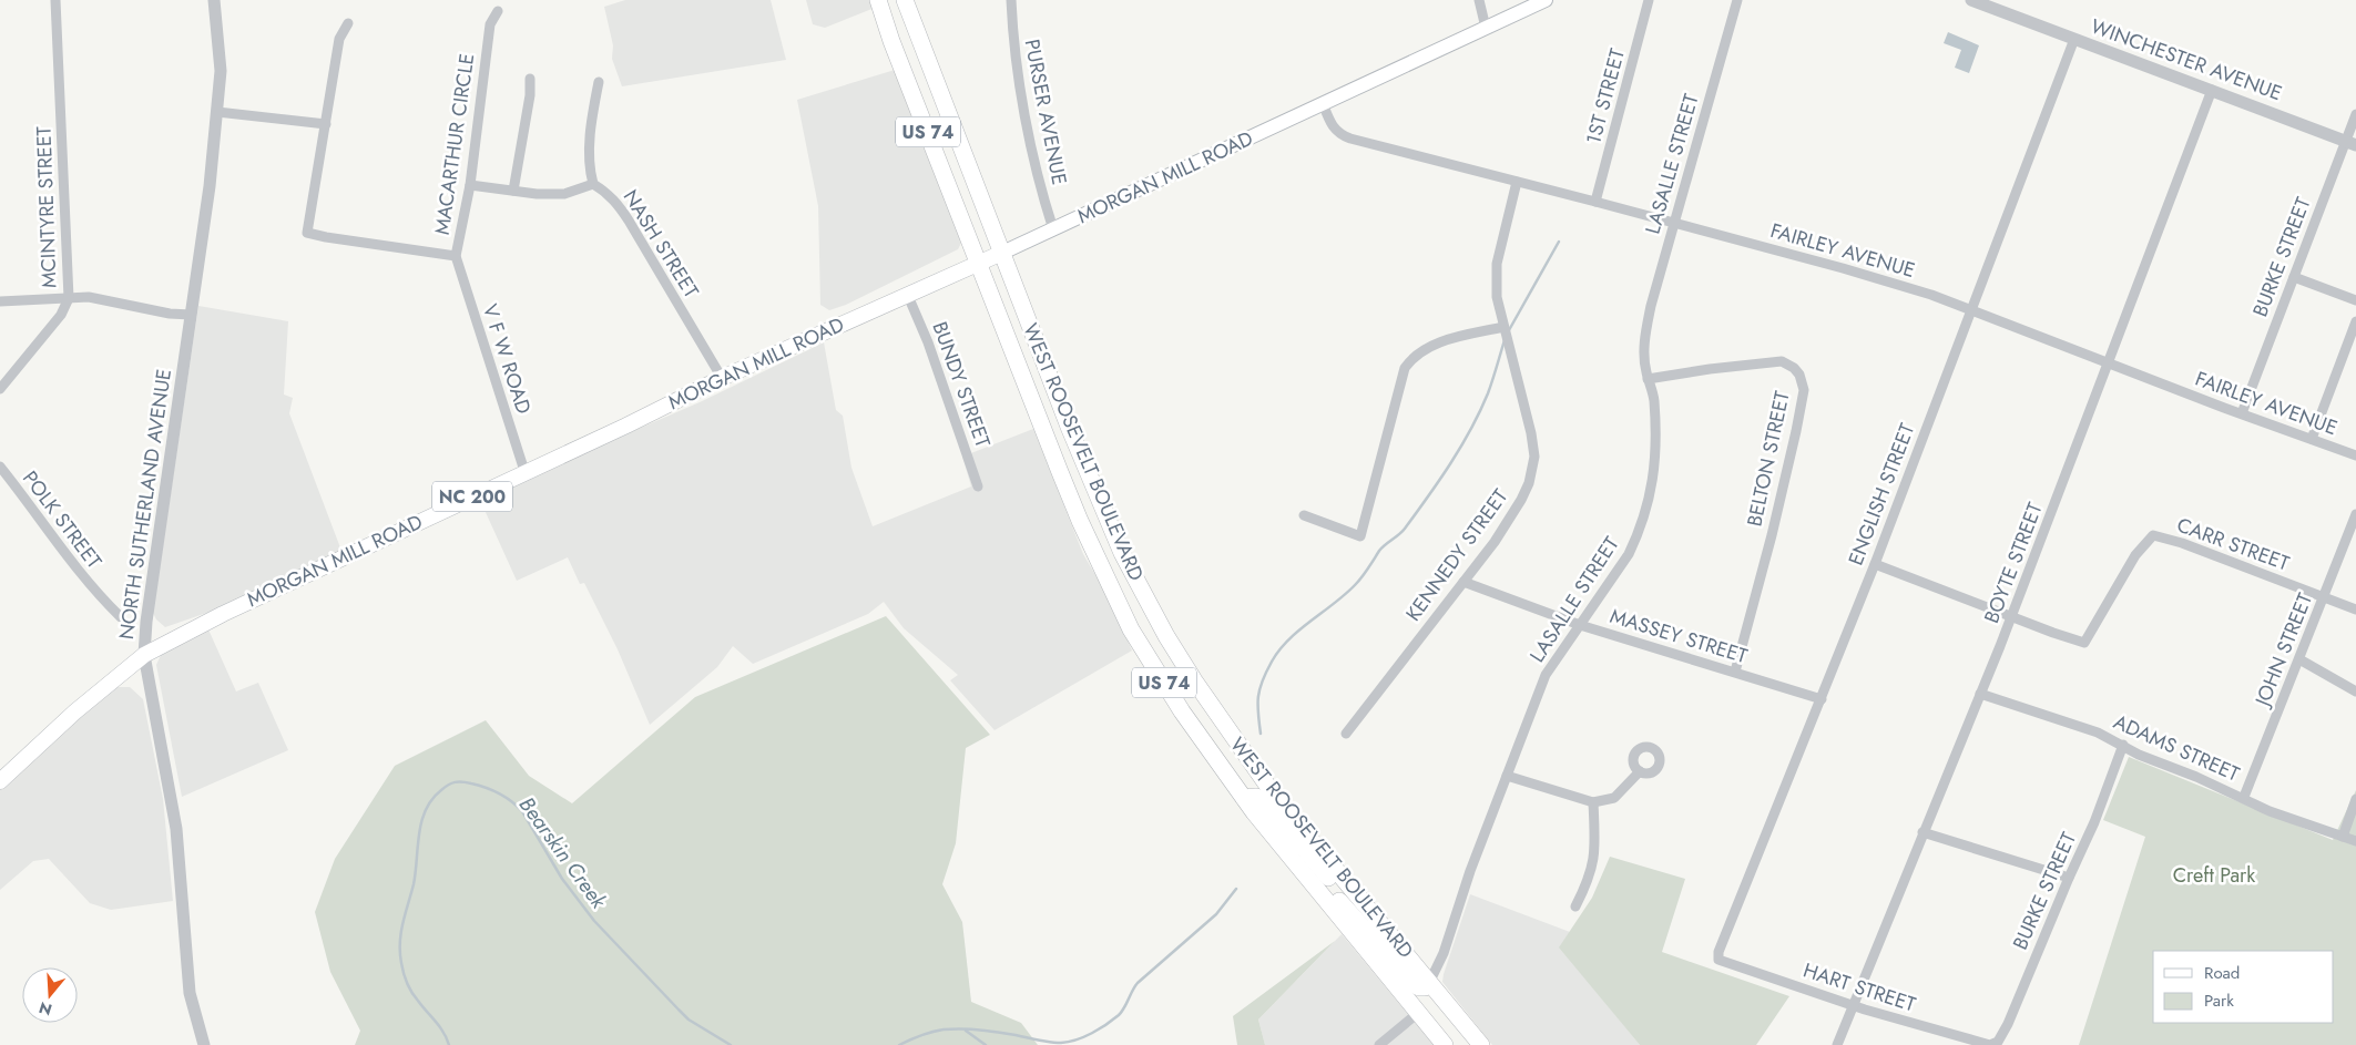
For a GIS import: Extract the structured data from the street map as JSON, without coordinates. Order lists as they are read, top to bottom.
{
  "streets": {
    "highway": ["US 74", "WEST ROOSEVELT BOULEVARD"],
    "main road": ["MORGAN MILL ROAD", "NC 200"],
    "street": [
      "WINCHESTER AVENUE",
      "1ST STREET",
      "PURSER AVENUE",
      "MACARTHUR CIRCLE",
      "LASALLE STREET",
      "MCINTYRE STREET",
      "NASH STREET",
      "FAIRLEY AVENUE",
      "BURKE STREET",
      "V F W ROAD",
      "BUNDY STREET",
      "BELTON STREET",
      "ENGLISH STREET",
      "NORTH SUTHERLAND AVENUE",
      "POLK STREET",
      "CARR STREET",
      "KENNEDY STREET",
      "BOYTE STREET",
      "MASSEY STREET",
      "JOHN STREET",
      "ADAMS STREET",
      "HART STREET"
    ]
  },
  "crossings": [
    ["WINCHESTER AVENUE", "BURKE STREET"],
    ["WINCHESTER AVENUE", "ENGLISH STREET"],
    ["WINCHESTER AVENUE", "BOYTE STREET"],
    ["1ST STREET", "FAIRLEY AVENUE"],
    ["PURSER AVENUE", "MORGAN MILL ROAD"],
    ["MACARTHUR CIRCLE", "NASH STREET"],
    ["MACARTHUR CIRCLE", "V F W ROAD"],
    ["LASALLE STREET", "FAIRLEY AVENUE"],
    ["LASALLE STREET", "WEST ROOSEVELT BOULEVARD"],
    ["LASALLE STREET", "BELTON STREET"],
    ["LASALLE STREET", "MASSEY STREET"],
    ["MORGAN MILL ROAD", "NASH STREET"],
    ["MORGAN MILL ROAD", "FAIRLEY AVENUE"],
    ["MORGAN MILL ROAD", "V F W ROAD"],
    ["MORGAN MILL ROAD", "BUNDY STREET"],
    ["MORGAN MILL ROAD", "WEST ROOSEVELT BOULEVARD"],
    ["MORGAN MILL ROAD", "NORTH SUTHERLAND AVENUE"],
    ["FAIRLEY AVENUE", "BURKE STREET"],
    ["FAIRLEY AVENUE", "ENGLISH STREET"],
    ["FAIRLEY AVENUE", "KENNEDY STREET"],
    ["FAIRLEY AVENUE", "BOYTE STREET"],
    ["BURKE STREET", "ADAMS STREET"],
    ["BURKE STREET", "HART STREET"],
    ["BELTON STREET", "MASSEY STREET"],
    ["ENGLISH STREET", "MASSEY STREET"],
    ["ENGLISH STREET", "HART STREET"],
    ["CARR STREET", "BOYTE STREET"],
    ["CARR STREET", "JOHN STREET"],
    ["KENNEDY STREET", "MASSEY STREET"],
    ["BOYTE STREET", "ADAMS STREET"],
    ["BOYTE STREET", "HART STREET"],
    ["JOHN STREET", "ADAMS STREET"]
  ],
  "water": ["Bearskin Creek"],
  "parks": ["Creft Park"],
  "legend": ["Road", "Park"],
  "north": "bottom"
}
